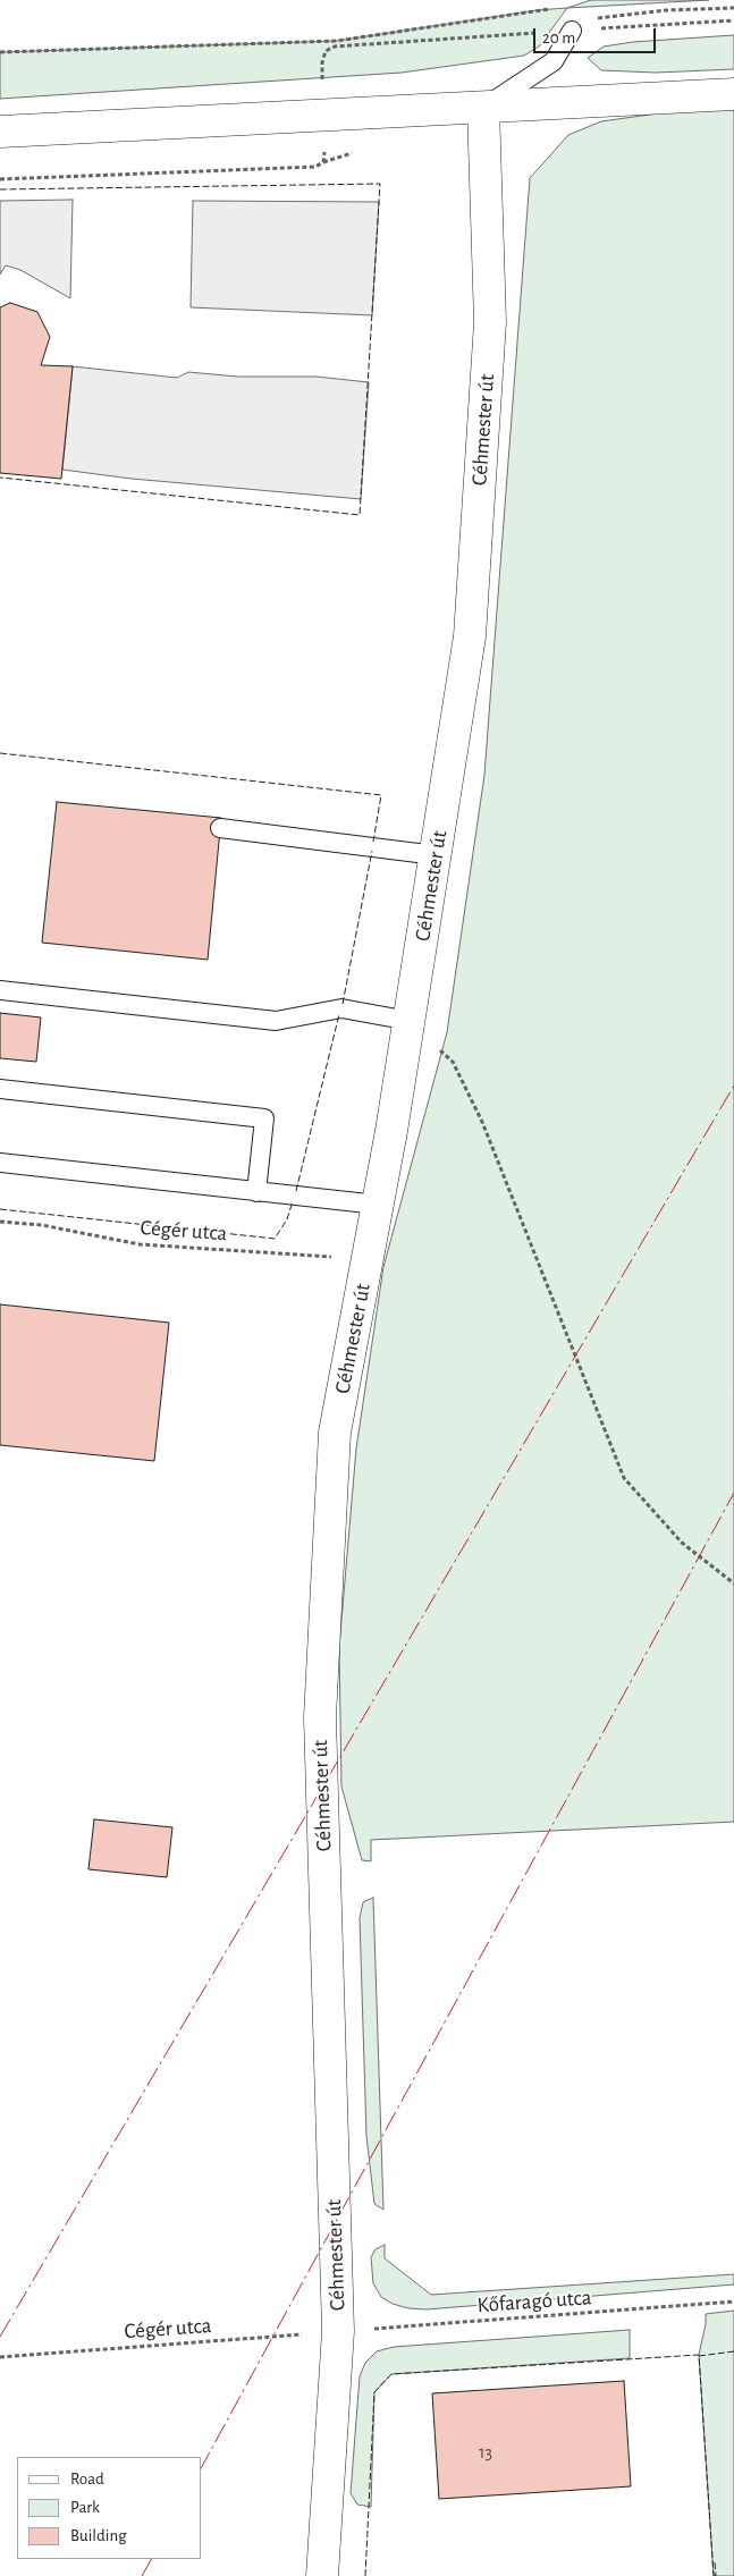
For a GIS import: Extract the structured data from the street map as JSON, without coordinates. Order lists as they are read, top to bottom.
{
  "streets": {
    "street": ["Céhmester út"],
    "path": ["Cégér utca", "Kőfaragó utca"]
  },
  "crossings": [
    ["Céhmester út", "Cégér utca"],
    ["Céhmester út", "Kőfaragó utca"],
    ["Cégér utca", "Kőfaragó utca"]
  ],
  "house_numbers": ["13"],
  "legend": ["Road", "Park", "Building"],
  "scale_bar": "20 m"
}
